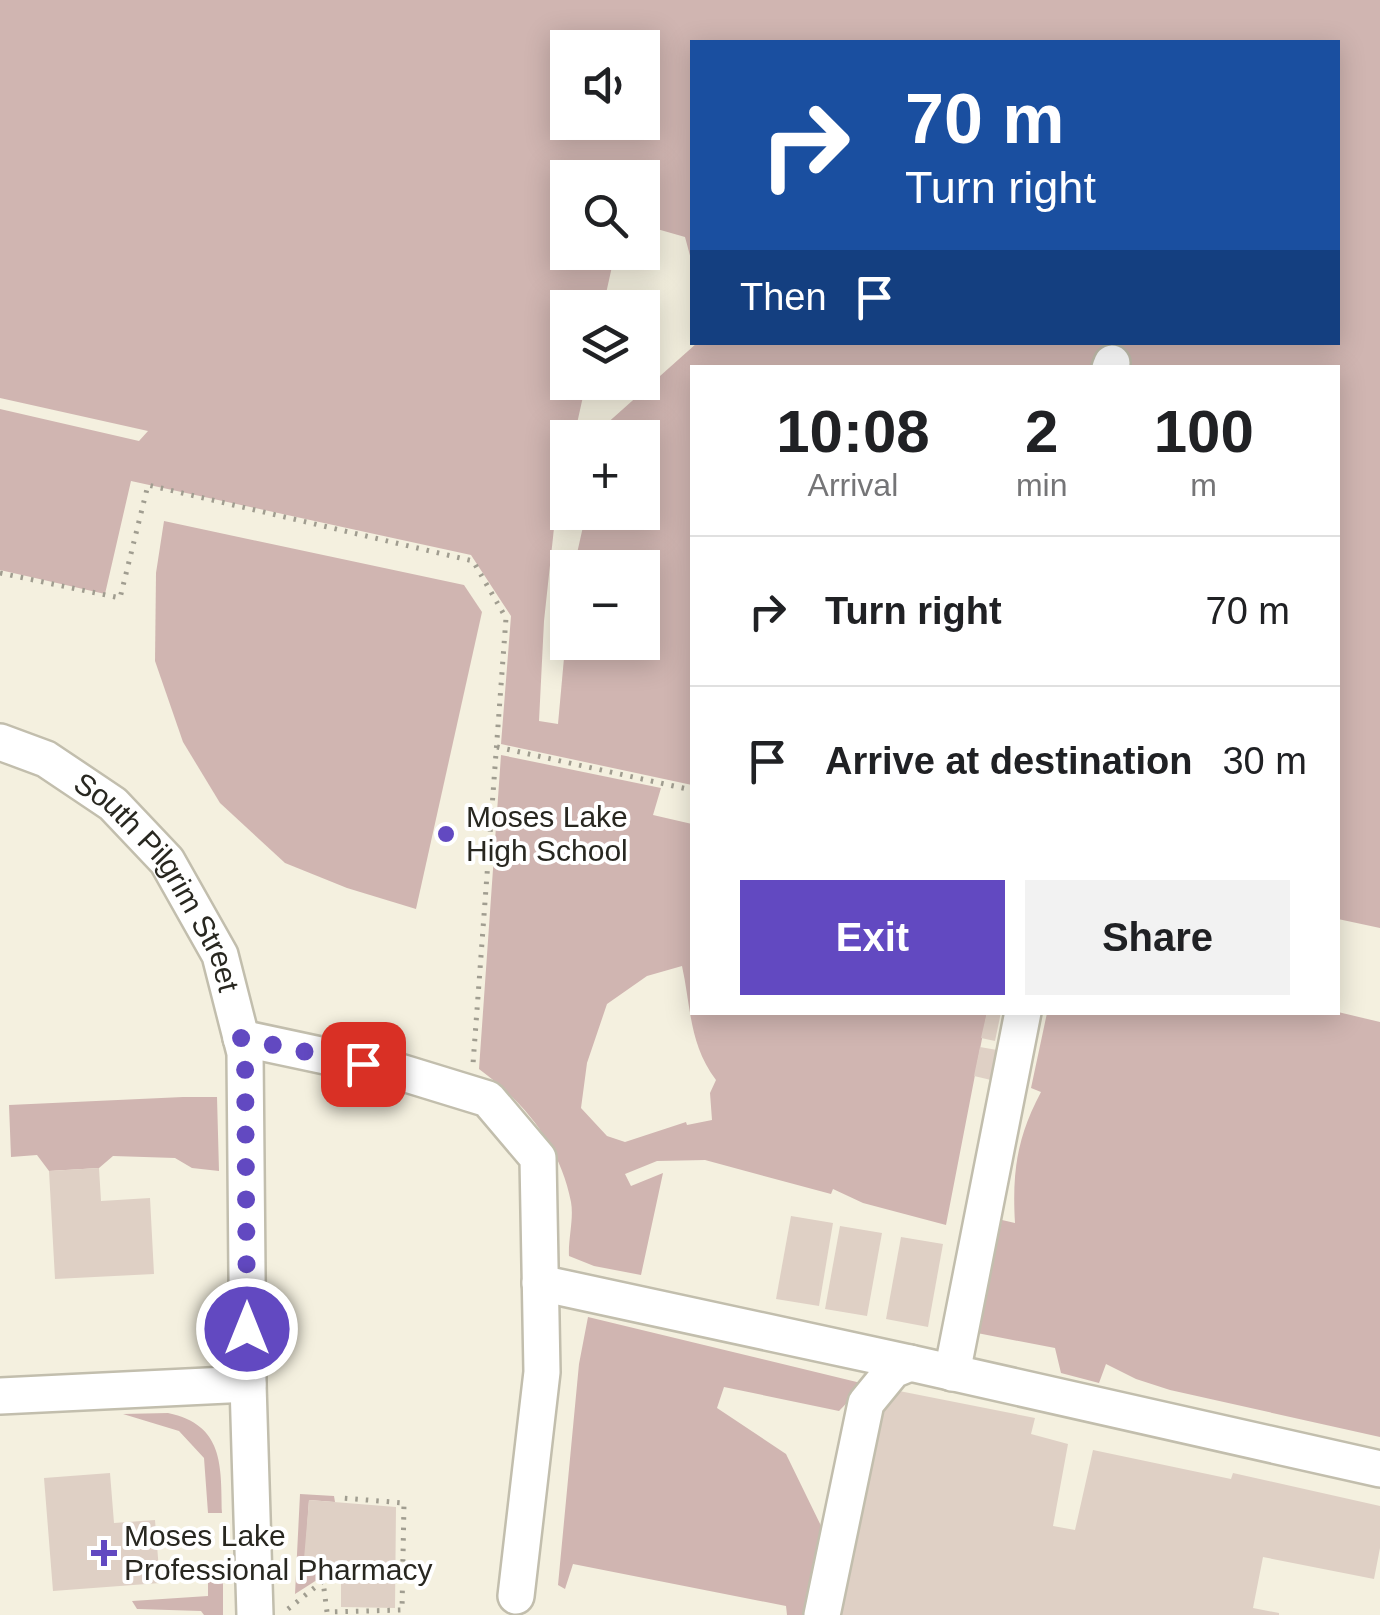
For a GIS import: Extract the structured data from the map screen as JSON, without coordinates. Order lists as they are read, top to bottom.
{
  "streets": {
    "street": ["South Pilgrim Street"]
  },
  "places": {
    "other": ["Moses Lake High School"],
    "health": ["Moses Lake Professional Pharmacy"]
  },
  "page": {
    "map_buttons": ["+", "−"],
    "turn": ["70 m", "Turn right"],
    "then": "Then",
    "eta": [
      "10:08",
      "Arrival",
      "2",
      "min",
      "100",
      "m"
    ],
    "list": [
      {
        "name": "Turn right",
        "value": "70 m"
      },
      {
        "name": "Arrive at destination",
        "value": "30 m"
      }
    ],
    "buttons": ["Exit", "Share"]
  }
}
